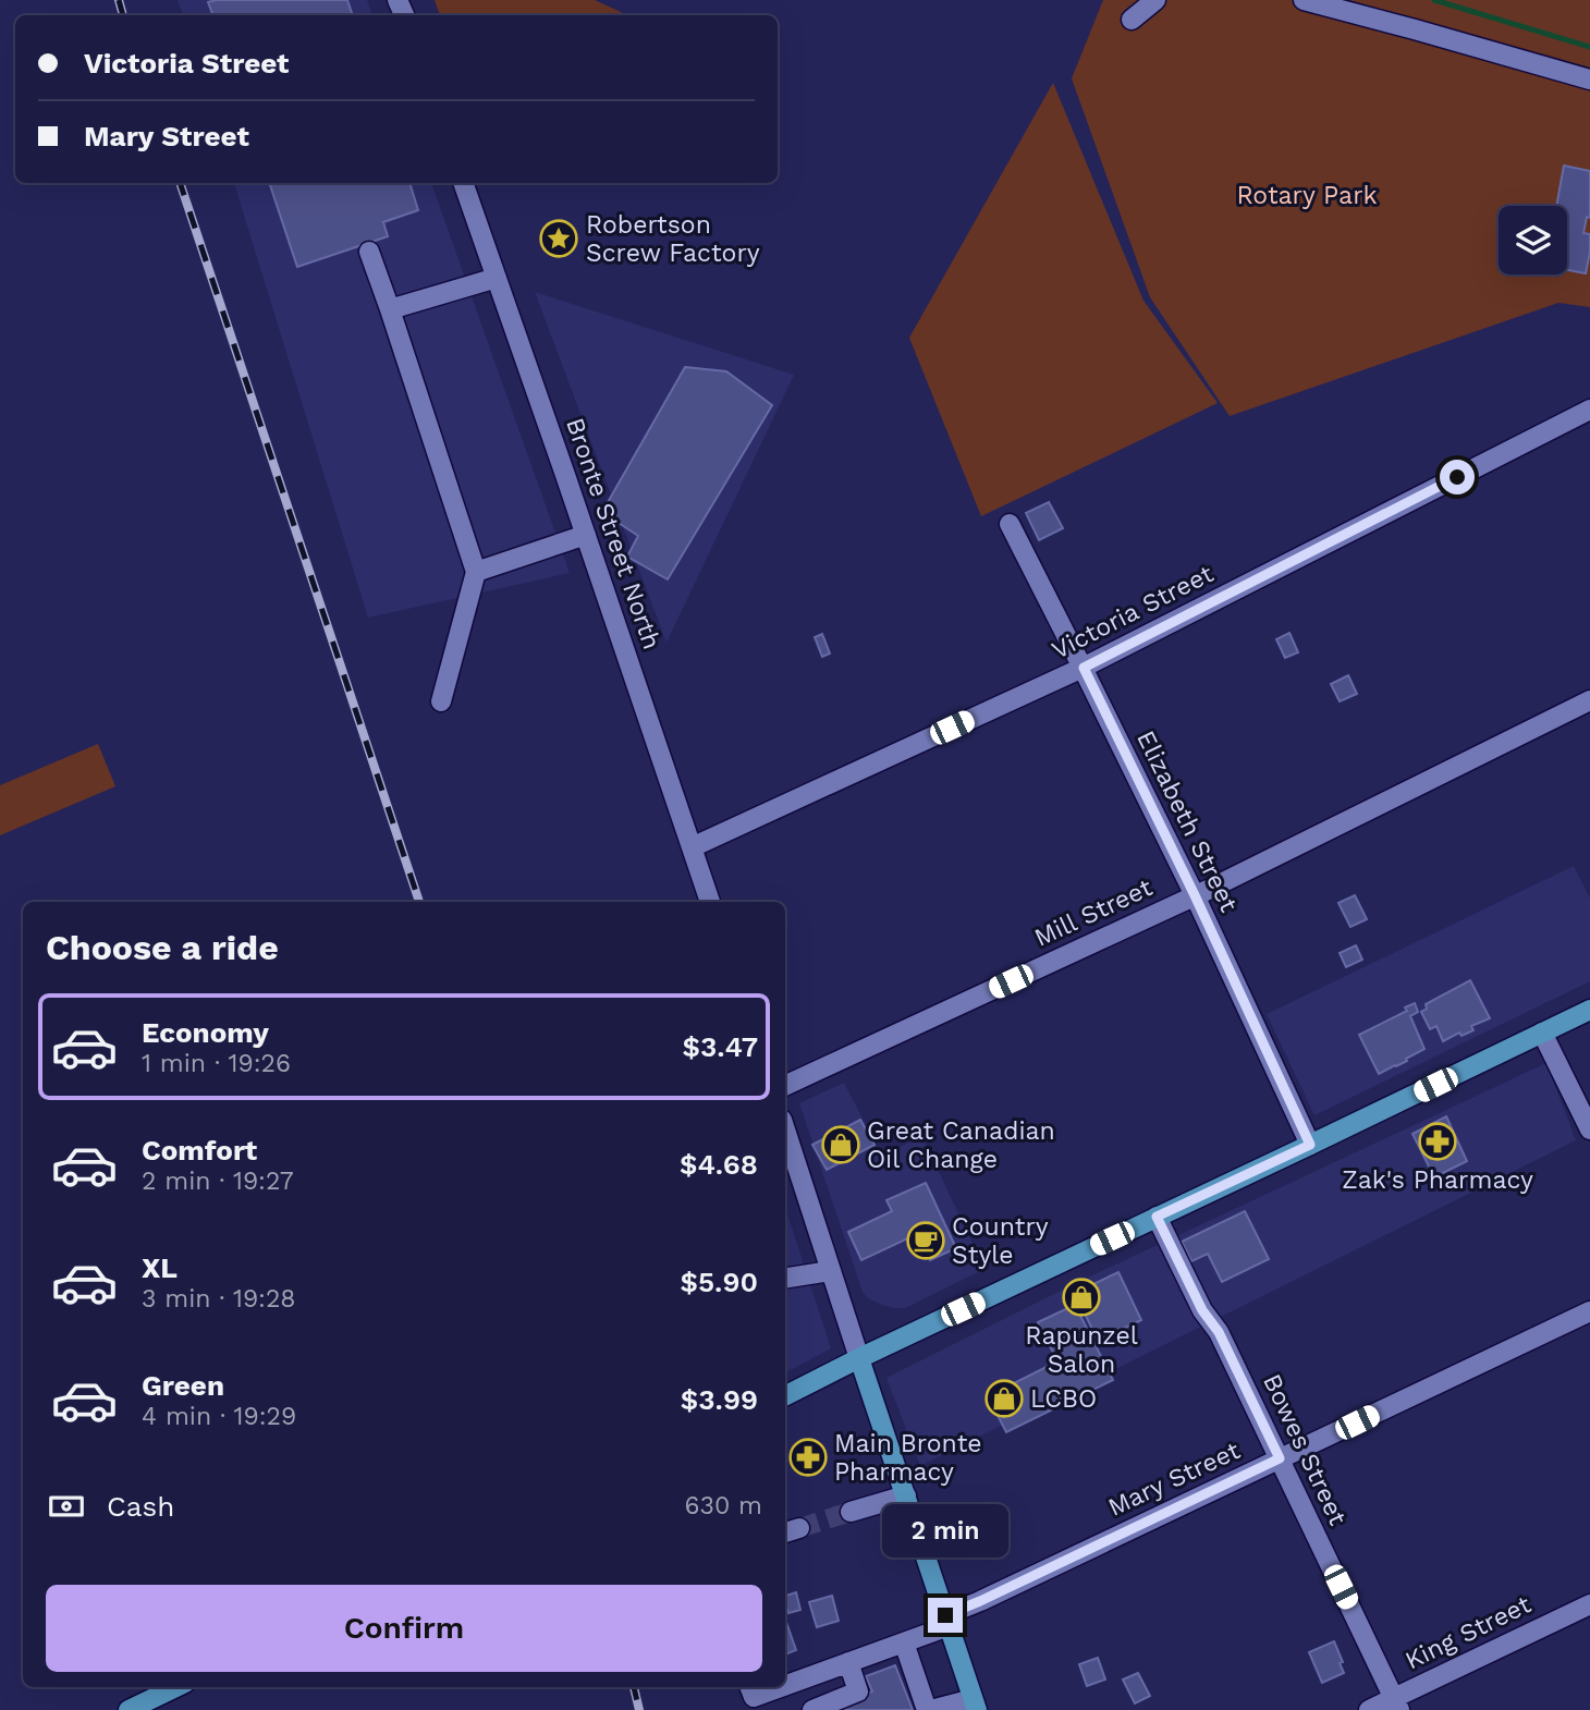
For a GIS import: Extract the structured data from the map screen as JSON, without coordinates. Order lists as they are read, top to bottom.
{
  "streets": {
    "street": [
      "Bronte Street North",
      "Victoria Street",
      "Elizabeth Street",
      "Mill Street",
      "Bowes Street",
      "Mary Street",
      "King Street"
    ]
  },
  "crossings": [
    ["Bronte Street North", "Victoria Street"],
    ["Victoria Street", "Elizabeth Street"],
    ["Elizabeth Street", "Mill Street"],
    ["Bowes Street", "Mary Street"],
    ["Bowes Street", "King Street"]
  ],
  "parks": ["Rotary Park"],
  "places": {
    "place": ["Robertson Screw Factory"],
    "pharmacy": ["Zak's Pharmacy", "Main Bronte Pharmacy"],
    "shop": ["Great Canadian Oil Change", "Rapunzel Salon", "LCBO"],
    "cafe": ["Country Style"]
  },
  "page": {
    "banner": ["Victoria Street", "Mary Street"],
    "heading": "Choose a ride",
    "list": [
      {
        "name": "Economy",
        "note": "1 min · 19:26",
        "value": "$3.47"
      },
      {
        "name": "Comfort",
        "note": "2 min · 19:27",
        "value": "$4.68"
      },
      {
        "name": "XL",
        "note": "3 min · 19:28",
        "value": "$5.90"
      },
      {
        "name": "Green",
        "note": "4 min · 19:29",
        "value": "$3.99"
      }
    ],
    "pay": ["Cash", "630 m"],
    "bubble": "2 min",
    "buttons": "Confirm"
  }
}
